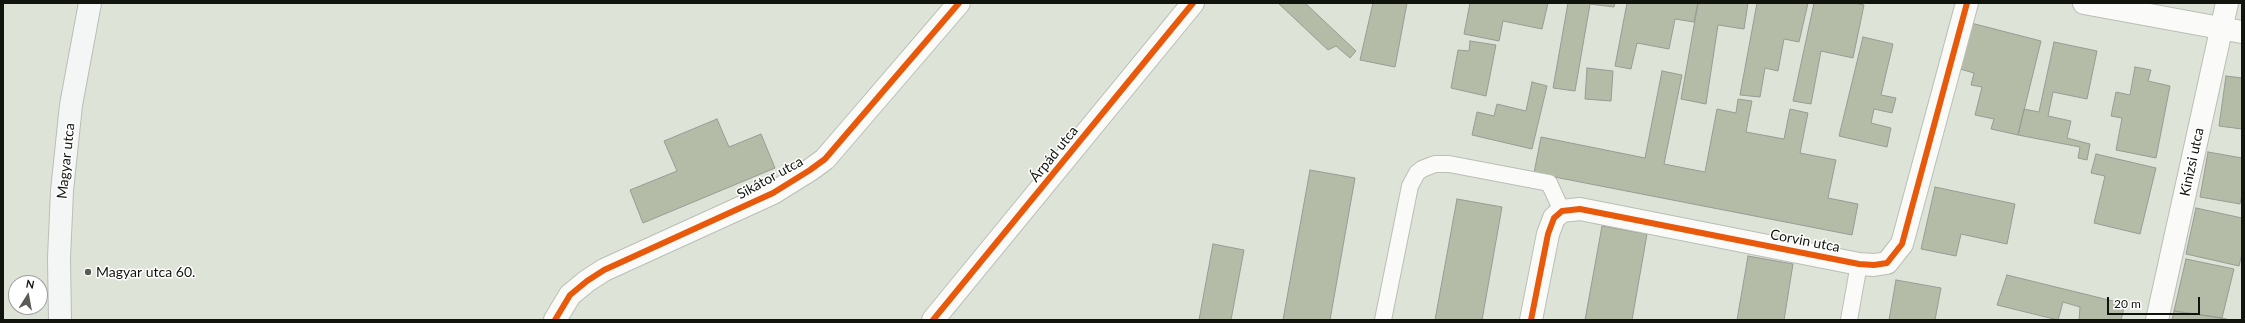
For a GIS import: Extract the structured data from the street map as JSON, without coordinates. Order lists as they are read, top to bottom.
{
  "streets": {
    "street": [
      "Árpád utca",
      "Magyar utca",
      "Kinizsi utca",
      "Sikátor utca",
      "Corvin utca"
    ]
  },
  "places": ["Magyar utca 60."],
  "scale_bar": "20 m",
  "north": "top"
}
